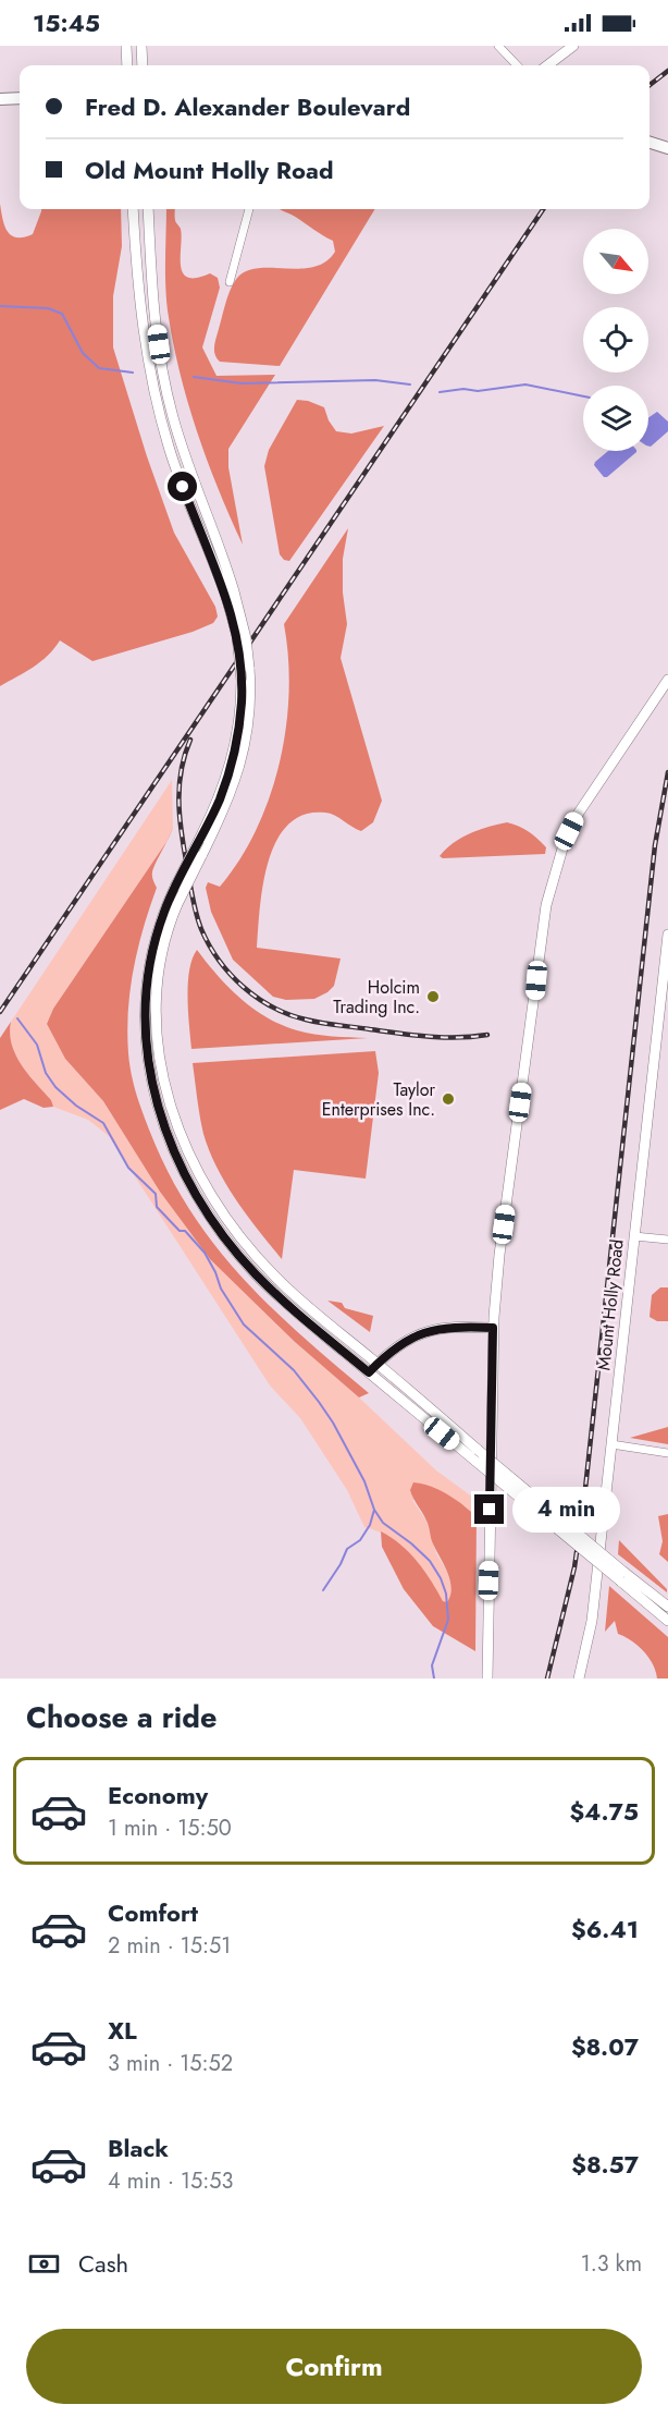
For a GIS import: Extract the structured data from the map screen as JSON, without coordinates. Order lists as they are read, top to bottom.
{
  "streets": {
    "main road": ["Mount Holly Road"]
  },
  "places": ["Holcim Trading Inc.", "Taylor Enterprises Inc."],
  "north": "bottom right",
  "page": {
    "status": "15:45",
    "banner": ["Fred D. Alexander Boulevard", "Old Mount Holly Road"],
    "bubble": "4 min",
    "heading": "Choose a ride",
    "list": [
      {
        "name": "Economy",
        "note": "1 min · 15:50",
        "value": "$4.75"
      },
      {
        "name": "Comfort",
        "note": "2 min · 15:51",
        "value": "$6.41"
      },
      {
        "name": "XL",
        "note": "3 min · 15:52",
        "value": "$8.07"
      },
      {
        "name": "Black",
        "note": "4 min · 15:53",
        "value": "$8.57"
      }
    ],
    "pay": ["Cash", "1.3 km"],
    "buttons": "Confirm"
  }
}
